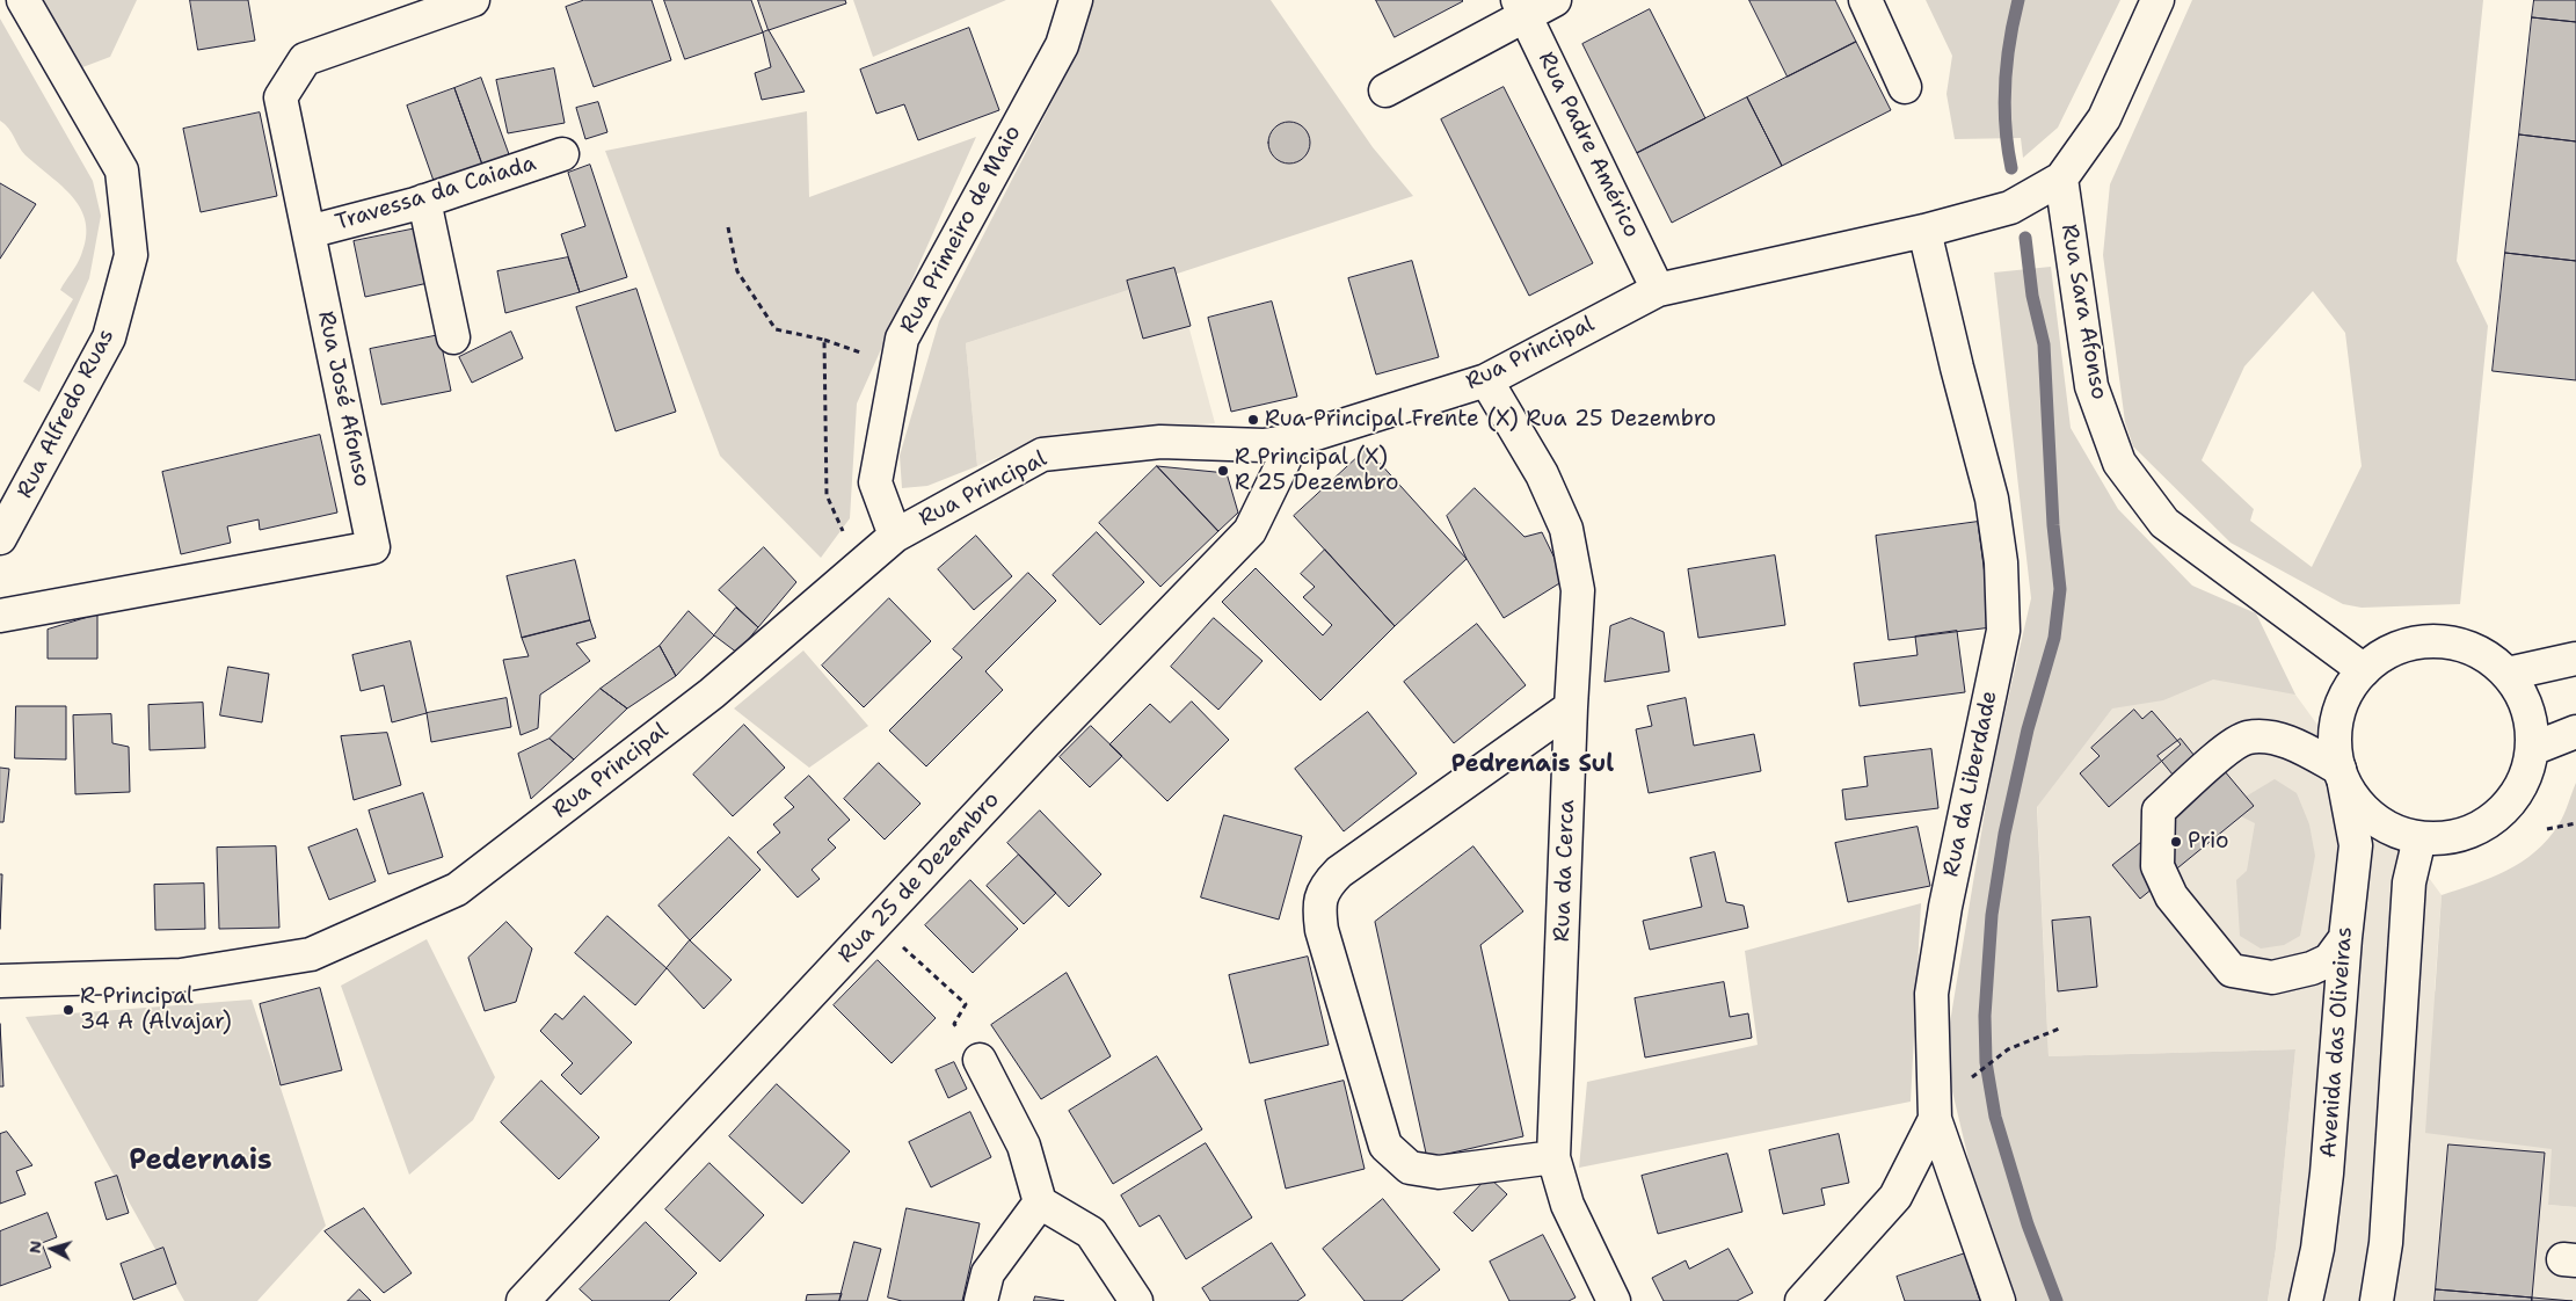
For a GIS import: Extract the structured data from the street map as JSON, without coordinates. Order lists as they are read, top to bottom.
{
  "streets": {
    "street": [
      "Rua Padre Américo",
      "Travessa da Caiada",
      "Rua Primeiro de Maio",
      "Rua Sara Afonso",
      "Rua Principal",
      "Rua José Afonso",
      "Rua Alfredo Ruas",
      "Rua da Liberdade",
      "Rua da Cerca",
      "Rua 25 de Dezembro",
      "Avenida das Oliveiras"
    ]
  },
  "crossings": [
    ["Rua Padre Américo", "Rua Principal"],
    ["Travessa da Caiada", "Rua José Afonso"],
    ["Rua Primeiro de Maio", "Rua Principal"],
    ["Rua Sara Afonso", "Rua Principal"],
    ["Rua Sara Afonso", "Avenida das Oliveiras"],
    ["Rua Principal", "Rua da Liberdade"],
    ["Rua Principal", "Rua da Cerca"],
    ["Rua Principal", "Rua 25 de Dezembro"]
  ],
  "districts": ["Pedrenais Sul", "Pedernais"],
  "places": [
    "Rua Principal Frente (X) Rua 25 Dezembro",
    "R Principal (X) R 25 Dezembro",
    "Prio",
    "R Principal 34 A (Alvajar)"
  ],
  "north": "left"
}
